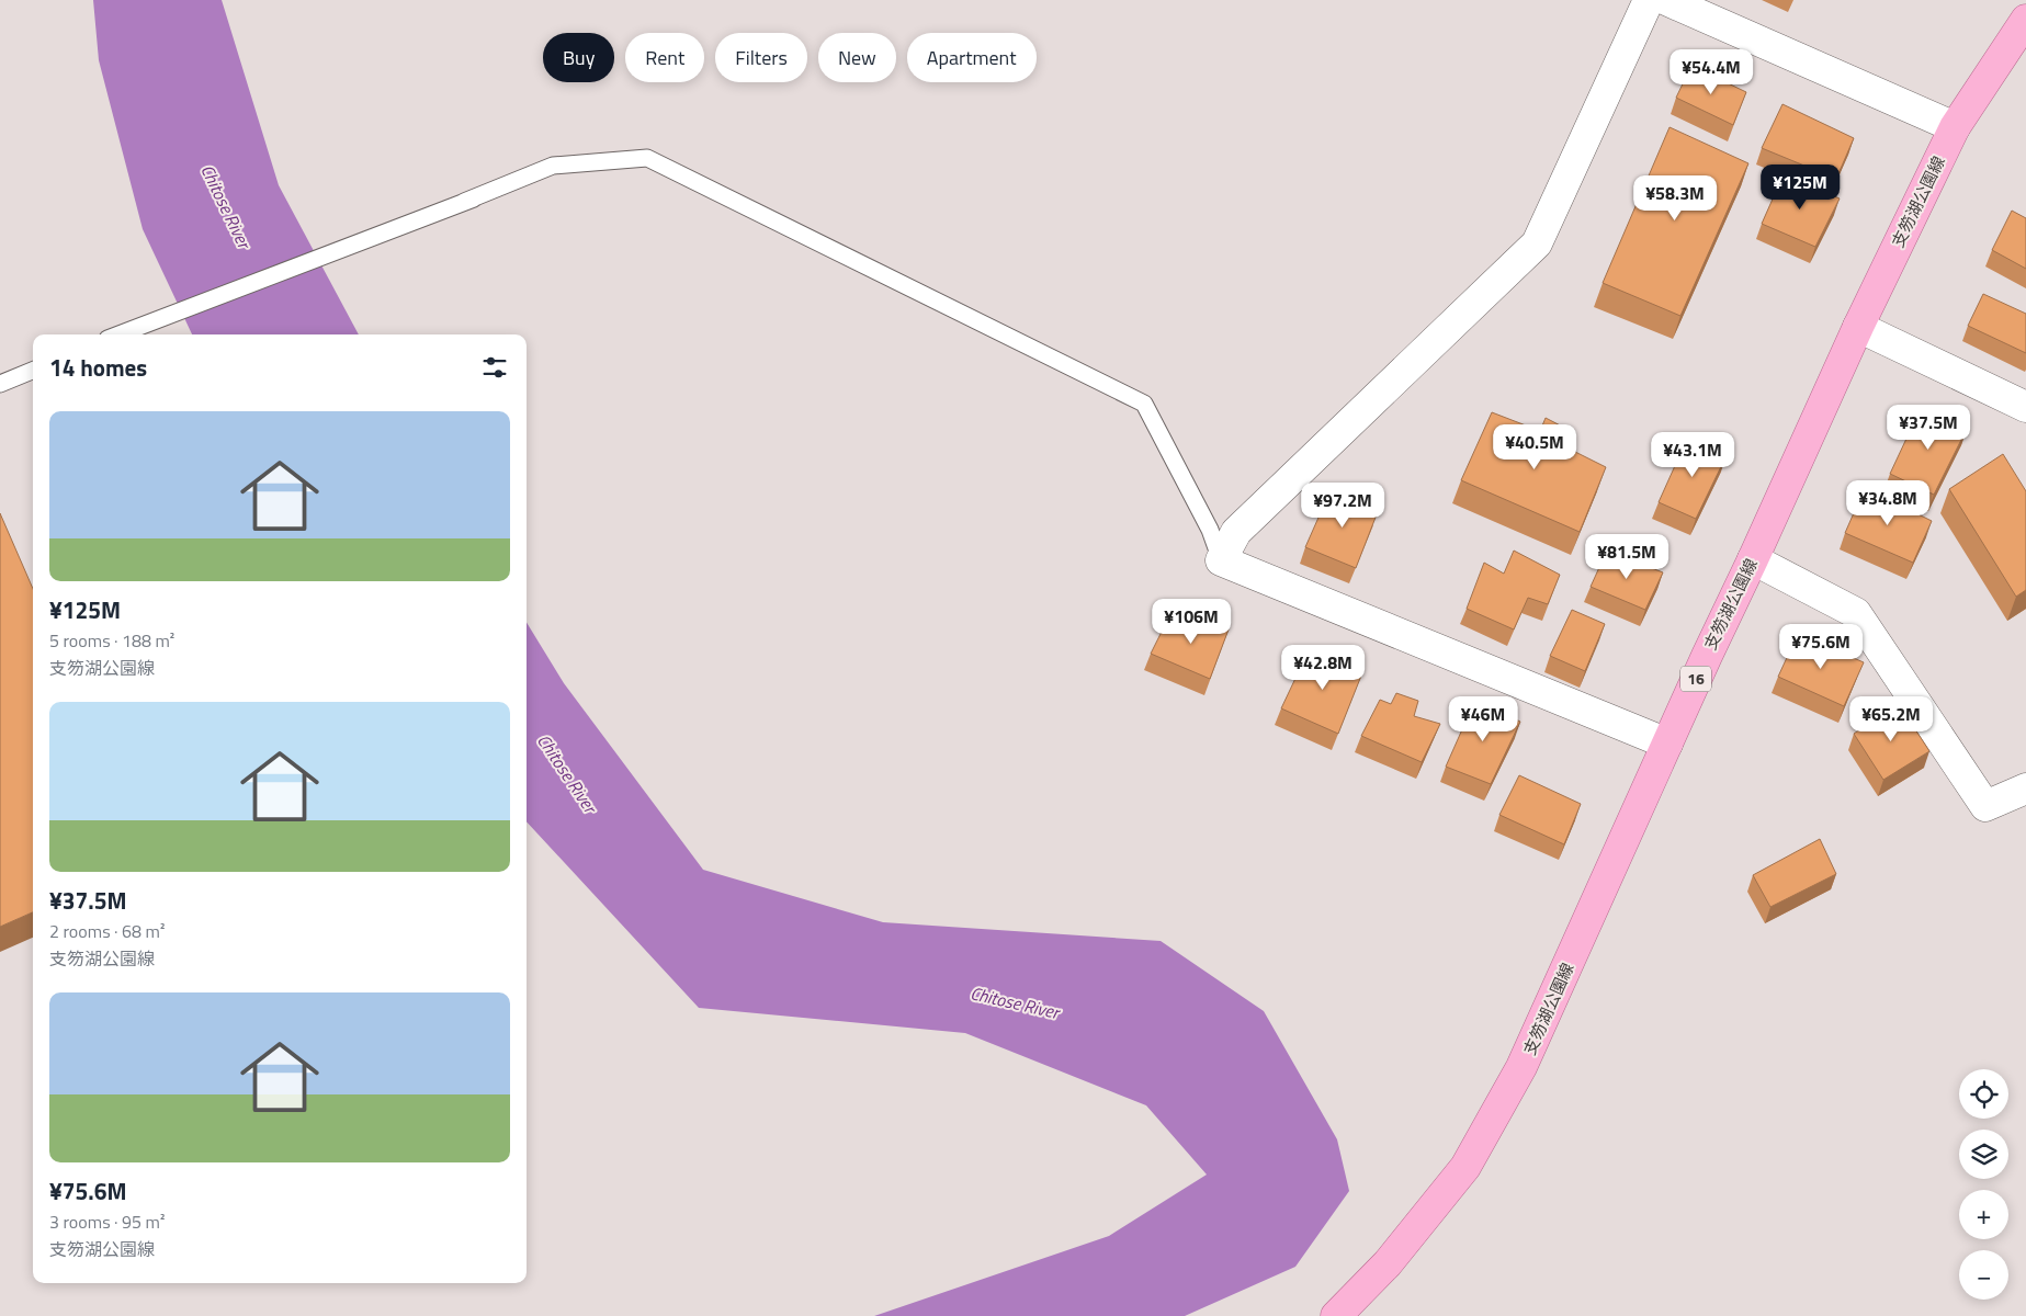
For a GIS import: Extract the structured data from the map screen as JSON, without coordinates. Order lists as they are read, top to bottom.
{
  "streets": {
    "main road": ["支笏湖公園線", "16"]
  },
  "water": ["Chitose River"],
  "page": {
    "chip": [
      "Buy",
      "Rent",
      "Filters",
      "New",
      "Apartment"
    ],
    "price": [
      "¥54.4M",
      "¥125M",
      "¥58.3M",
      "¥37.5M",
      "¥40.5M",
      "¥43.1M",
      "¥34.8M",
      "¥97.2M",
      "¥81.5M",
      "¥106M",
      "¥75.6M",
      "¥42.8M",
      "¥46M",
      "¥65.2M"
    ],
    "heading": "14 homes",
    "list": [
      {
        "name": "¥125M",
        "note": "5 rooms · 188 m² · 支笏湖公園線"
      },
      {
        "name": "¥37.5M",
        "note": "2 rooms · 68 m² · 支笏湖公園線"
      },
      {
        "name": "¥75.6M",
        "note": "3 rooms · 95 m² · 支笏湖公園線"
      }
    ],
    "map_buttons": ["+", "−"]
  }
}
